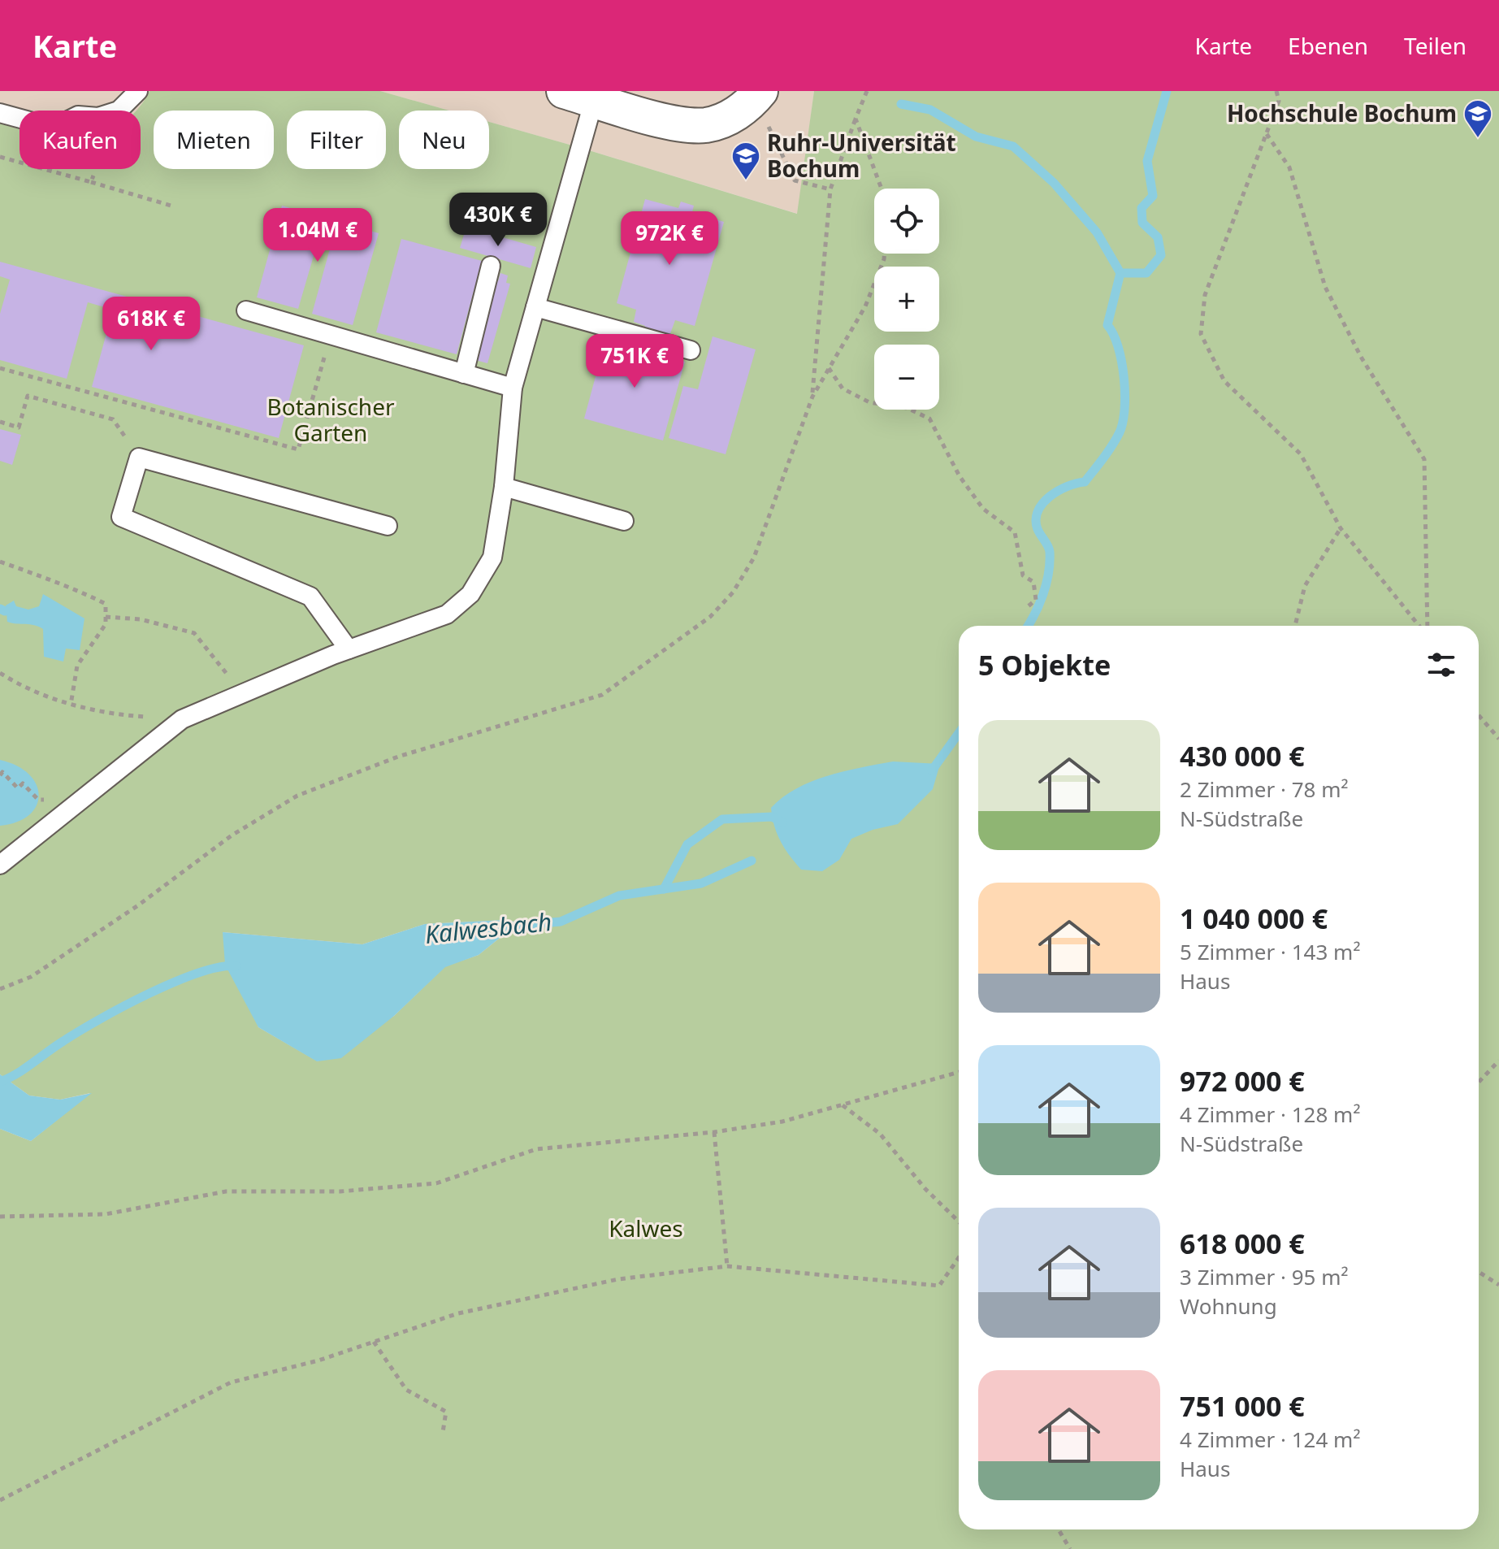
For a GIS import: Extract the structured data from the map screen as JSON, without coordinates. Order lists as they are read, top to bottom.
{
  "water": ["Kalwesbach"],
  "parks": ["Botanischer Garten", "Kalwes"],
  "places": {
    "school or university": ["Hochschule Bochum", "Ruhr-Universität Bochum"]
  },
  "page": {
    "header": "Karte",
    "nav": ["Karte", "Ebenen", "Teilen"],
    "chip": [
      "Kaufen",
      "Mieten",
      "Filter",
      "Neu"
    ],
    "map_buttons": ["+", "−"],
    "price": [
      "430K €",
      "1.04M €",
      "972K €",
      "618K €",
      "751K €"
    ],
    "heading": "5 Objekte",
    "list": [
      {
        "name": "430 000 €",
        "note": "2 Zimmer · 78 m² · N-Südstraße"
      },
      {
        "name": "1 040 000 €",
        "note": "5 Zimmer · 143 m² · Haus"
      },
      {
        "name": "972 000 €",
        "note": "4 Zimmer · 128 m² · N-Südstraße"
      },
      {
        "name": "618 000 €",
        "note": "3 Zimmer · 95 m² · Wohnung"
      },
      {
        "name": "751 000 €",
        "note": "4 Zimmer · 124 m² · Haus"
      }
    ]
  }
}
